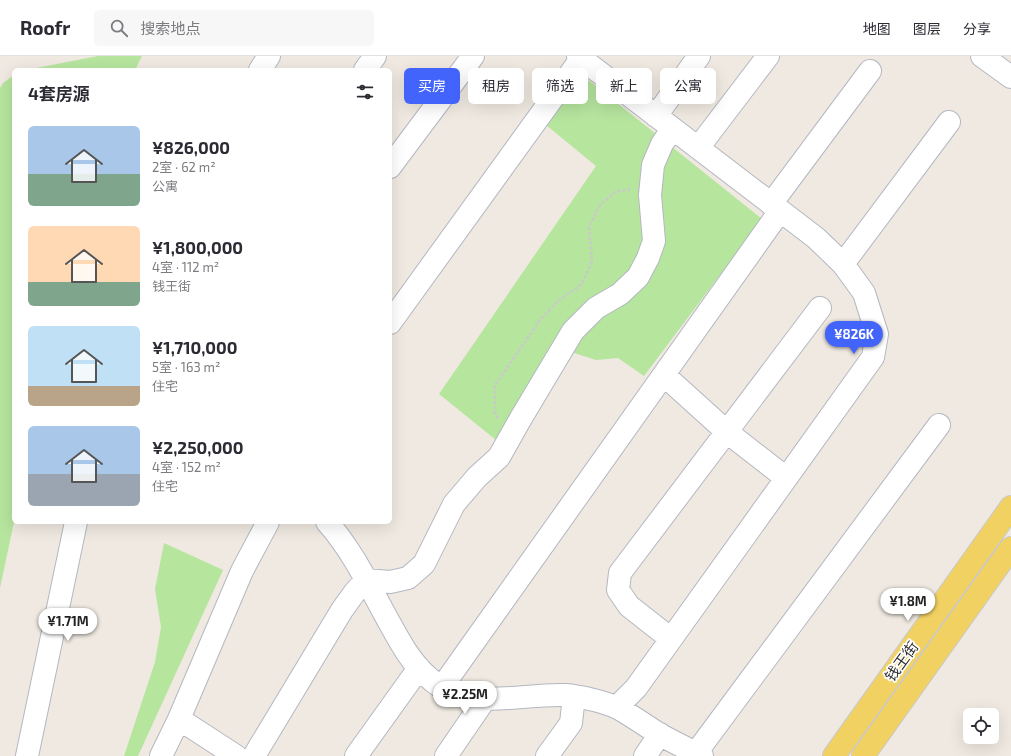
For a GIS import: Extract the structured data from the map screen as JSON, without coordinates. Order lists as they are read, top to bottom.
{
  "streets": {
    "main road": ["钱王街"]
  },
  "page": {
    "header": "Roofr",
    "search": "搜索地点",
    "nav": ["地图", "图层", "分享"],
    "chip": [
      "买房",
      "租房",
      "筛选",
      "新上",
      "公寓"
    ],
    "heading": "4套房源",
    "list": [
      {
        "name": "¥826,000",
        "note": "2室 · 62 m² · 公寓"
      },
      {
        "name": "¥1,800,000",
        "note": "4室 · 112 m² · 钱王街"
      },
      {
        "name": "¥1,710,000",
        "note": "5室 · 163 m² · 住宅"
      },
      {
        "name": "¥2,250,000",
        "note": "4室 · 152 m² · 住宅"
      }
    ],
    "price": [
      "¥826K",
      "¥1.8M",
      "¥1.71M",
      "¥2.25M"
    ]
  }
}
